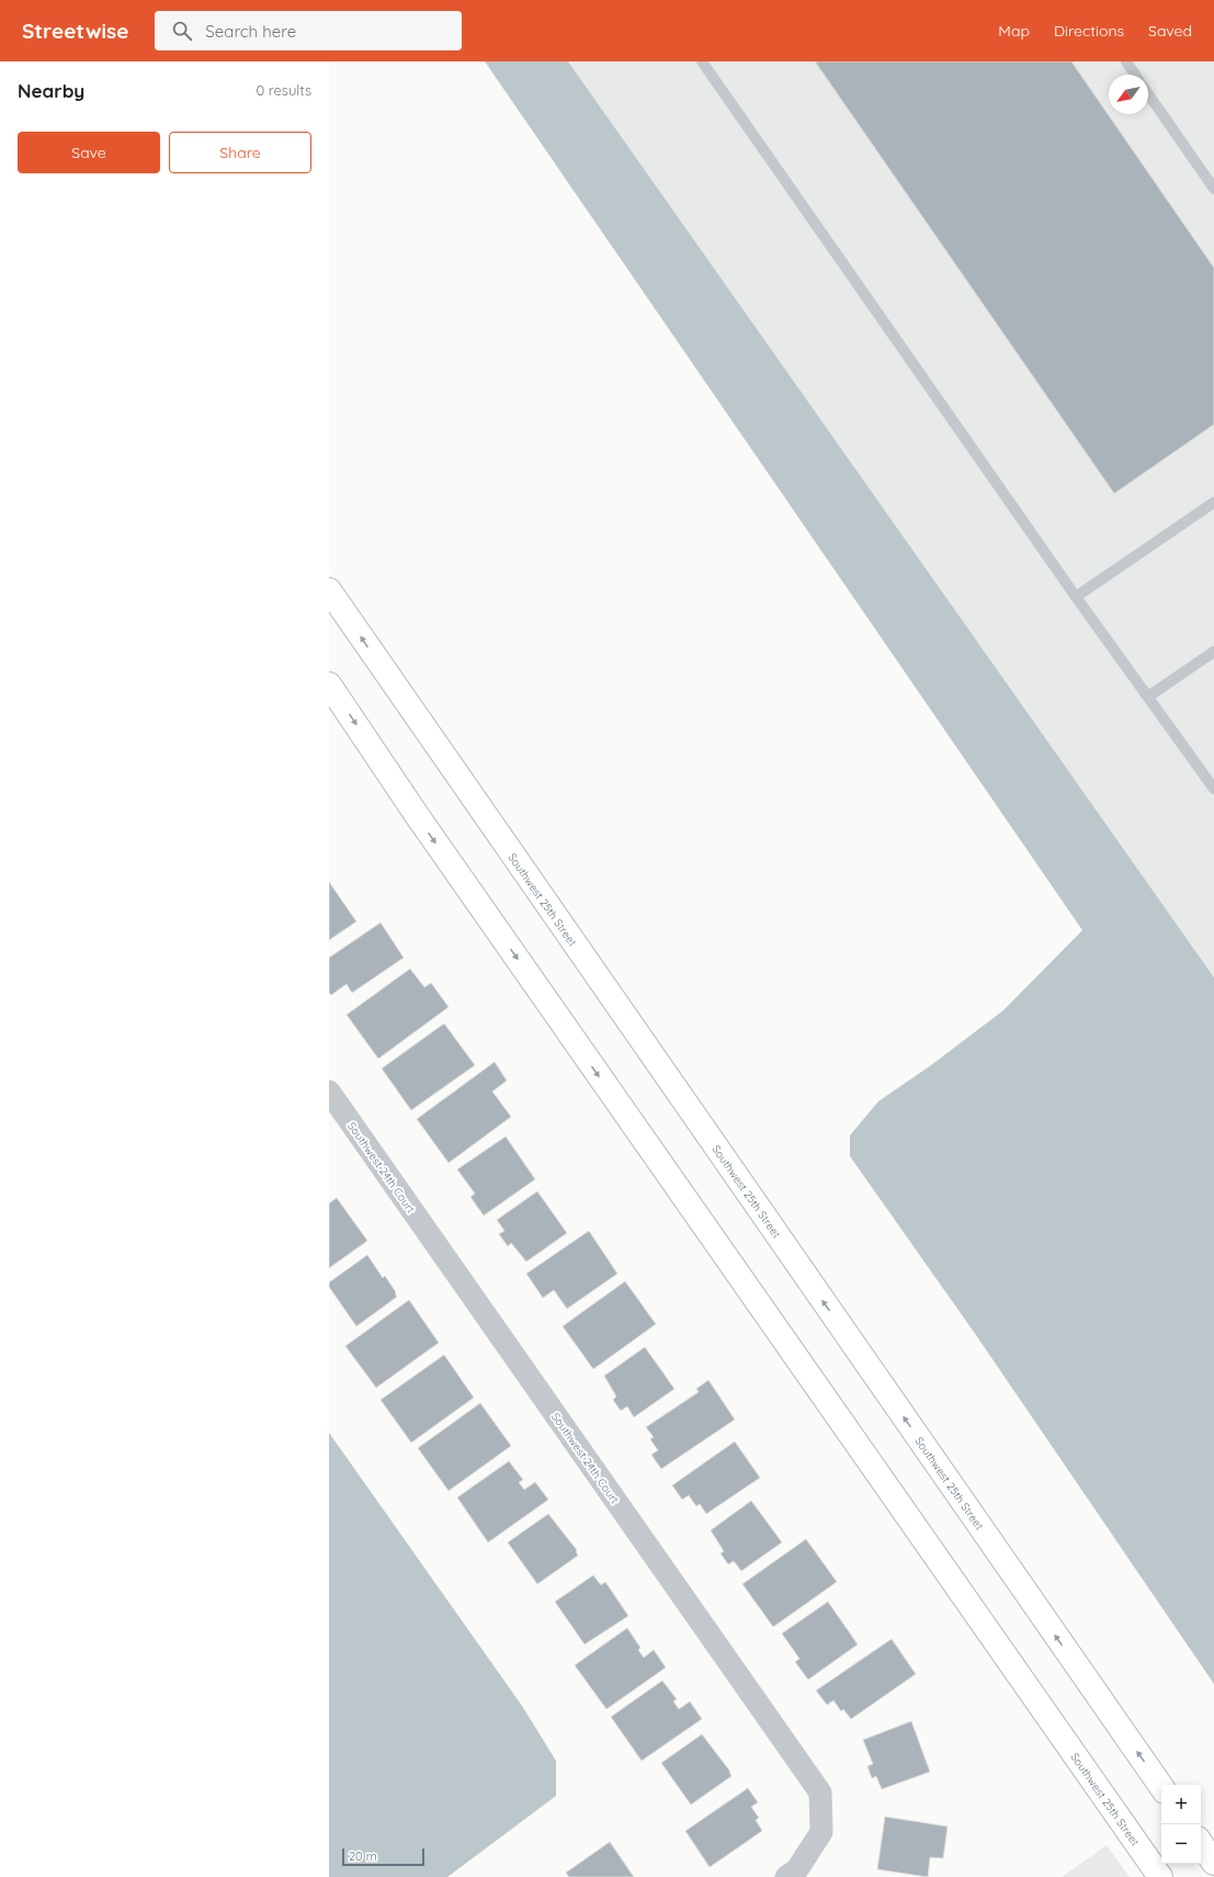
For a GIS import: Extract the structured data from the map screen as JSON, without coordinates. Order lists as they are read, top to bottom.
{
  "streets": {
    "street": ["Southwest 25th Street", "Southwest 24th Court"]
  },
  "scale_bar": "20 m",
  "north": "bottom left",
  "page": {
    "header": "Streetwise",
    "search": "Search here",
    "nav": ["Map", "Directions", "Saved"],
    "heading": ["Nearby", "0 results"],
    "buttons": ["Save", "Share"],
    "map_buttons": ["+", "−"],
    "scale": "20 m"
  }
}
